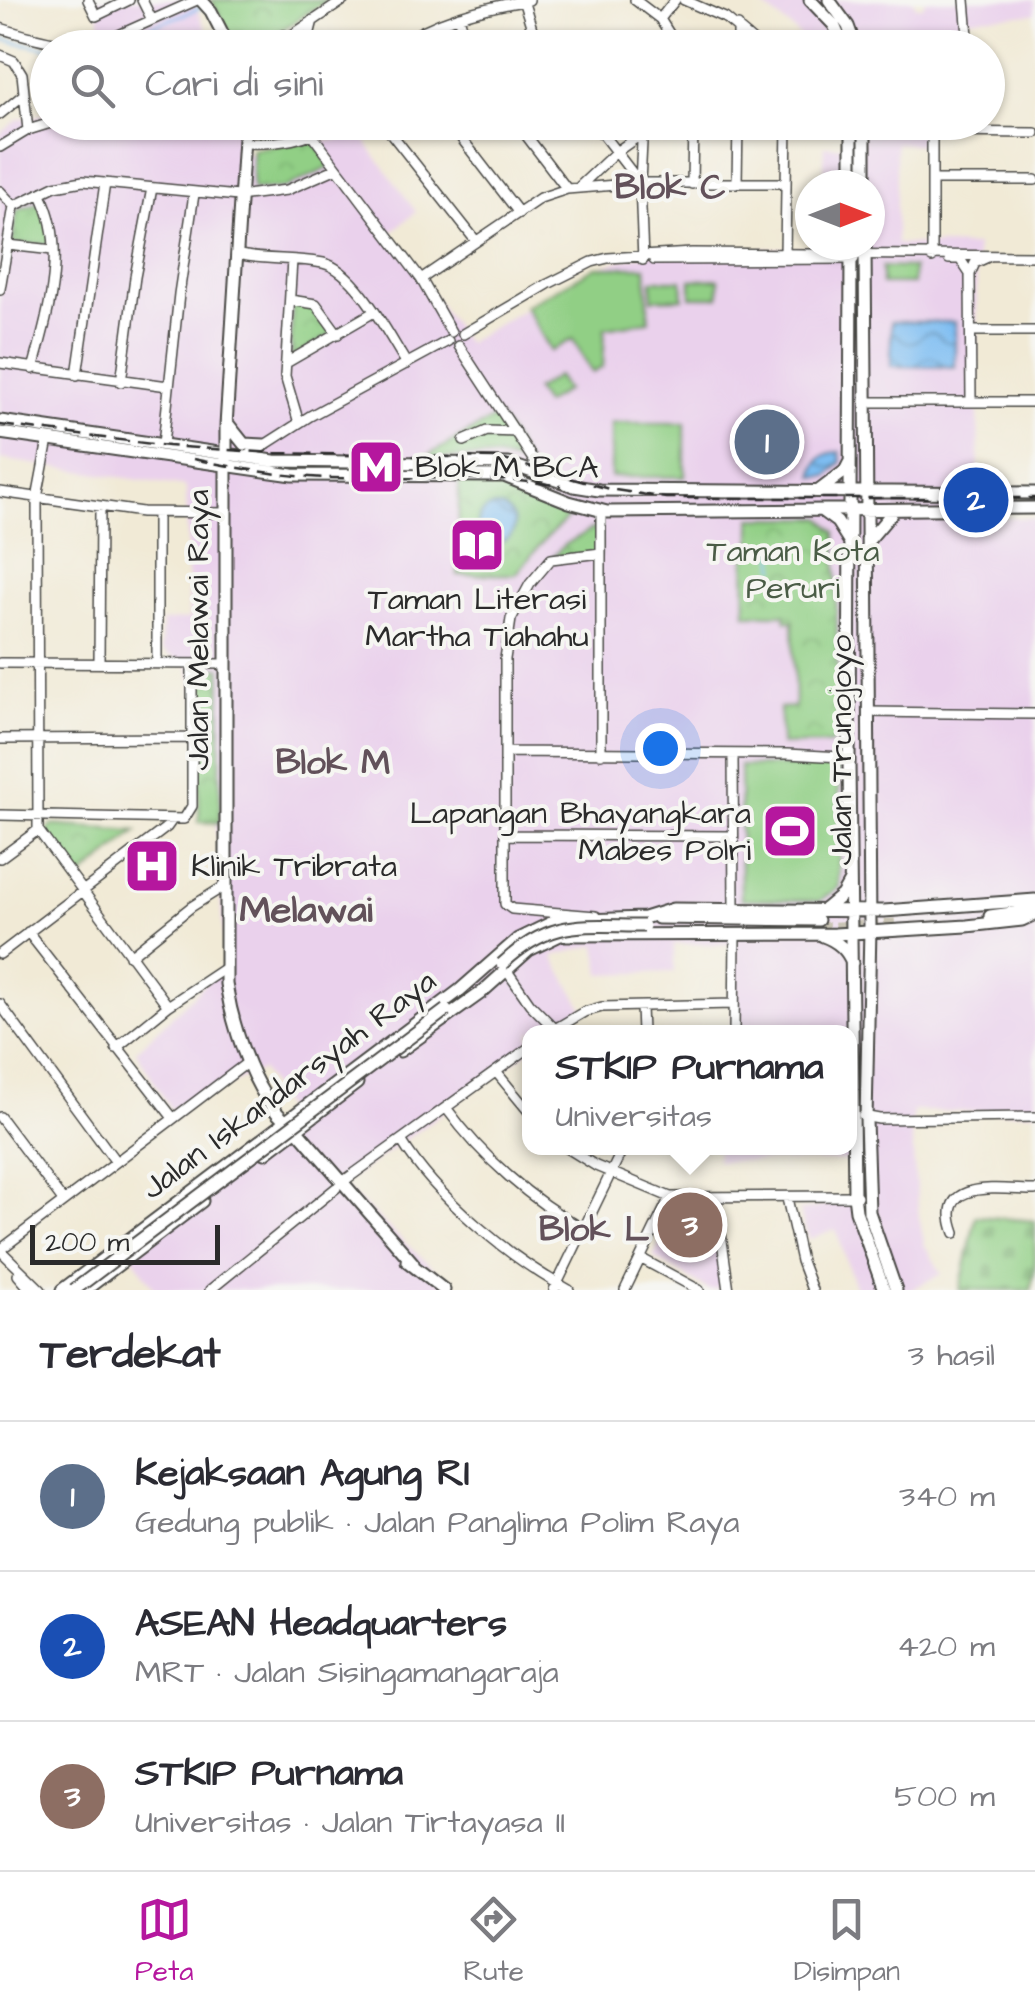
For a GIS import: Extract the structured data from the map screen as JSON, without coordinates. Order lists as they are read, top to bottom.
{
  "streets": {
    "main road": ["Jalan Melawai Raya", "Jalan Trunojoyo", "Jalan Iskandarsyah Raya"]
  },
  "crossings": [
    ["Jalan Melawai Raya", "Jalan Iskandarsyah Raya"]
  ],
  "districts": [
    "Blok C",
    "Blok M",
    "Melawai",
    "Blok L"
  ],
  "parks": ["Taman Kota Peruri"],
  "places": {
    "metro station": ["Blok M BCA"],
    "library": ["Taman Literasi Martha Tiahahu"],
    "sports": ["Lapangan Bhayangkara Mabes Polri"],
    "hospital": ["Klinik Tribrata"]
  },
  "scale_bar": "200 m",
  "north": "right",
  "page": {
    "search": "Cari di sini",
    "pins": ["1", "2", "3"],
    "popup": ["STKIP Purnama", "Universitas"],
    "scale": "200 m",
    "heading": ["Terdekat", "3 hasil"],
    "list": [
      {
        "mark": "1",
        "name": "Kejaksaan Agung RI",
        "note": "Gedung publik · Jalan Panglima Polim Raya",
        "value": "340 m"
      },
      {
        "mark": "2",
        "name": "ASEAN Headquarters",
        "note": "MRT · Jalan Sisingamangaraja",
        "value": "420 m"
      },
      {
        "mark": "3",
        "name": "STKIP Purnama",
        "note": "Universitas · Jalan Tirtayasa II",
        "value": "500 m"
      }
    ],
    "nav": ["Peta", "Rute", "Disimpan"]
  }
}
